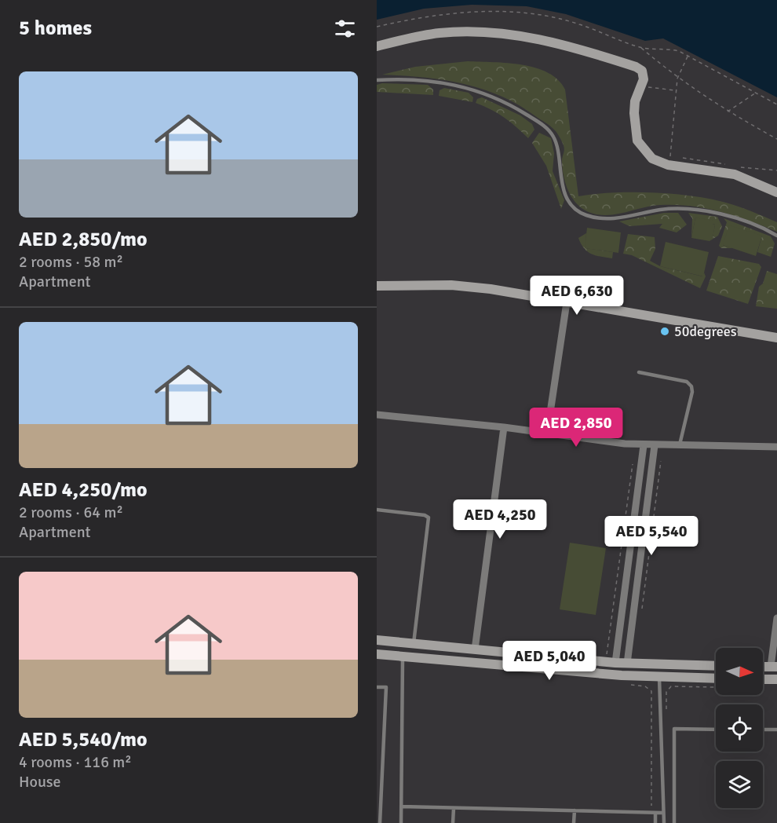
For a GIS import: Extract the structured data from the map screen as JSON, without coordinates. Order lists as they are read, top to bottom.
{
  "places": ["50degrees"],
  "north": "right",
  "page": {
    "heading": "5 homes",
    "list": [
      {
        "name": "AED 2,850/mo",
        "note": "2 rooms · 58 m² · Apartment"
      },
      {
        "name": "AED 4,250/mo",
        "note": "2 rooms · 64 m² · Apartment"
      },
      {
        "name": "AED 5,540/mo",
        "note": "4 rooms · 116 m² · House"
      }
    ],
    "price": [
      "AED 6,630",
      "AED 2,850",
      "AED 4,250",
      "AED 5,540",
      "AED 5,040"
    ]
  }
}
